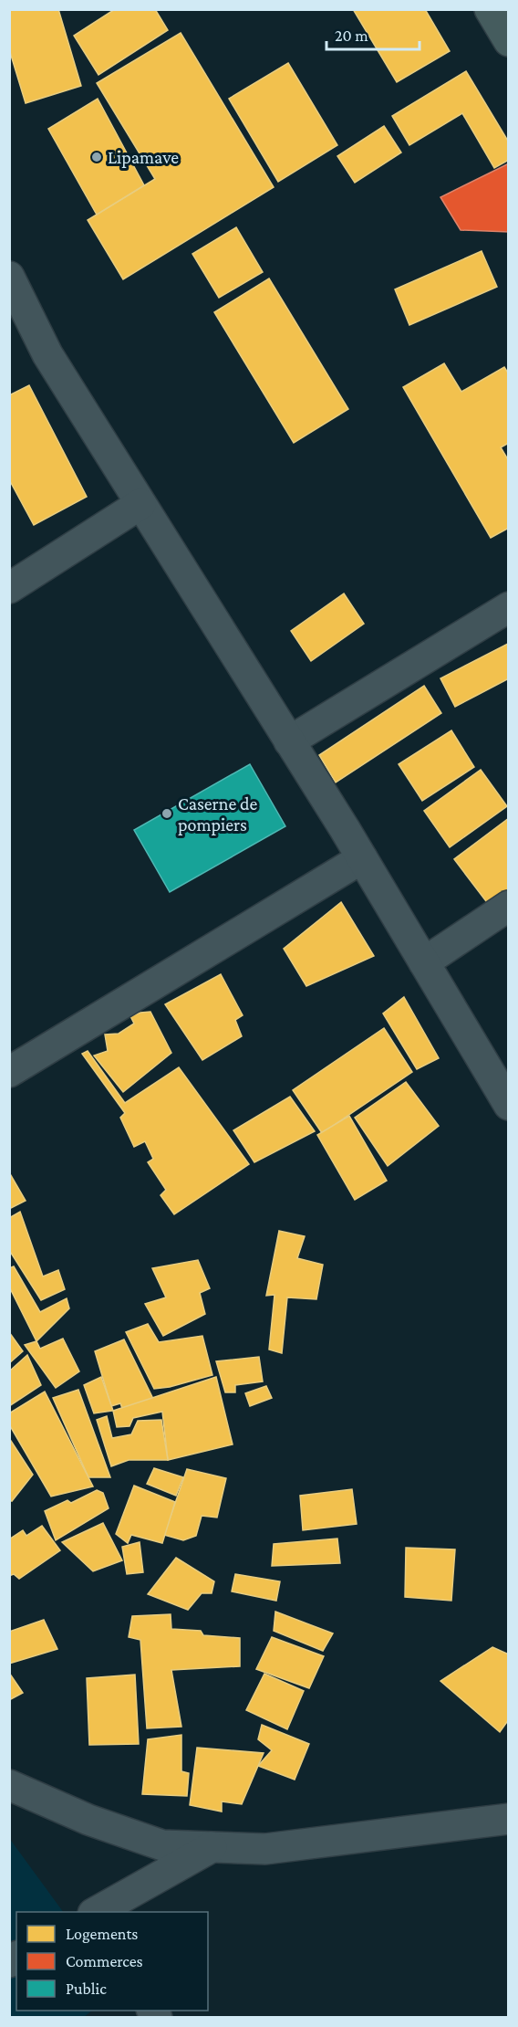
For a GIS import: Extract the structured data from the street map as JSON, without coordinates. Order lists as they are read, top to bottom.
{
  "places": ["Lipamave", "Caserne de pompiers"],
  "legend": ["Logements", "Commerces", "Public"],
  "scale_bar": "20 m"
}
